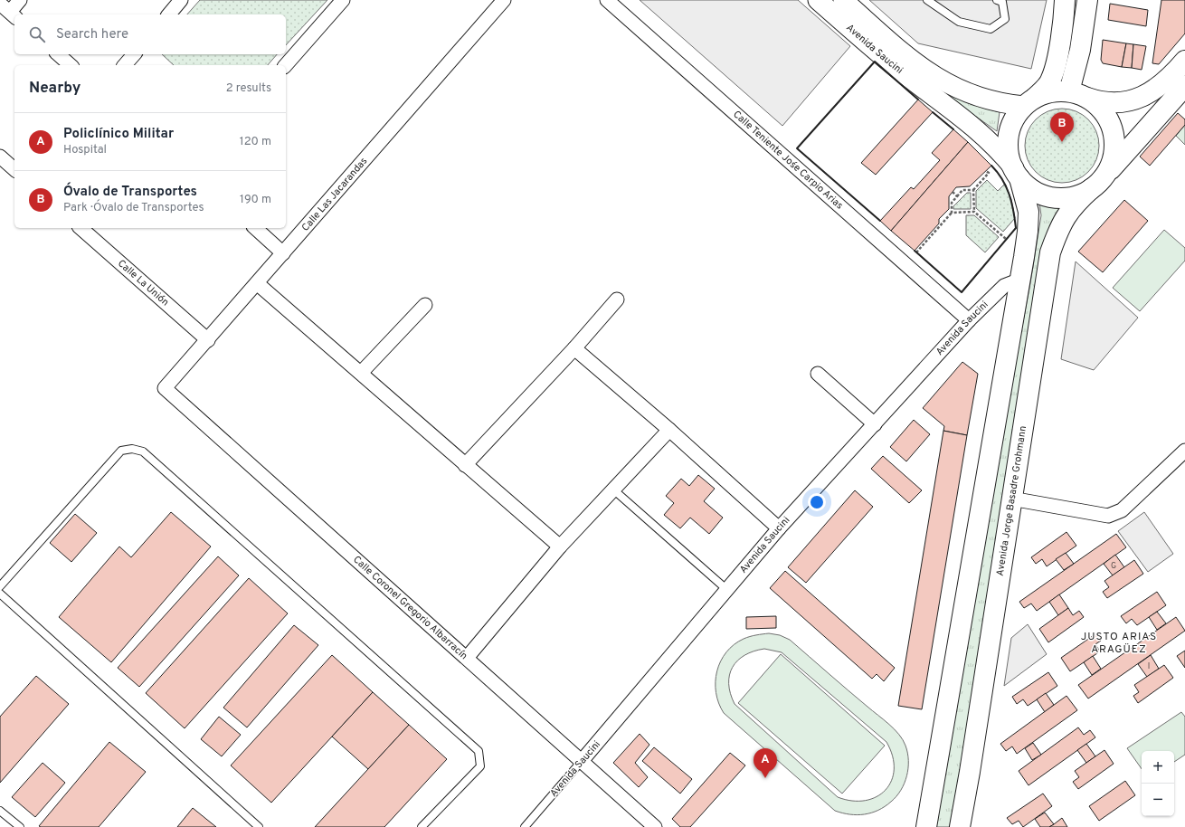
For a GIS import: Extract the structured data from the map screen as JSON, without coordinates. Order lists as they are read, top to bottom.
{
  "streets": {
    "highway": ["Avenida Jorge Basadre Grohmann"],
    "main road": ["Avenida Saucini"],
    "street": [
      "Calle Teniente Jośe Carpio Arias",
      "Calle Las Jacarandas",
      "Calle La Unión",
      "Calle Coronel Gregorio Albarracín"
    ]
  },
  "crossings": [
    ["Avenida Saucini", "Calle Teniente Jośe Carpio Arias"],
    ["Avenida Saucini", "Avenida Jorge Basadre Grohmann"],
    ["Avenida Saucini", "Calle Coronel Gregorio Albarracín"],
    ["Calle Las Jacarandas", "Calle La Unión"],
    ["Calle Las Jacarandas", "Calle Coronel Gregorio Albarracín"]
  ],
  "districts": ["JUSTO ARIAS ARAGÜEZ"],
  "house_numbers": ["G", "I"],
  "page": {
    "search": "Search here",
    "heading": ["Nearby", "2 results"],
    "pins": ["B", "A"],
    "list": [
      {
        "mark": "A",
        "name": "Policlínico Militar",
        "note": "Hospital",
        "value": "120 m"
      },
      {
        "mark": "B",
        "name": "Óvalo de Transportes",
        "note": "Park · Óvalo de Transportes",
        "value": "190 m"
      }
    ],
    "map_buttons": ["+", "−"]
  }
}
